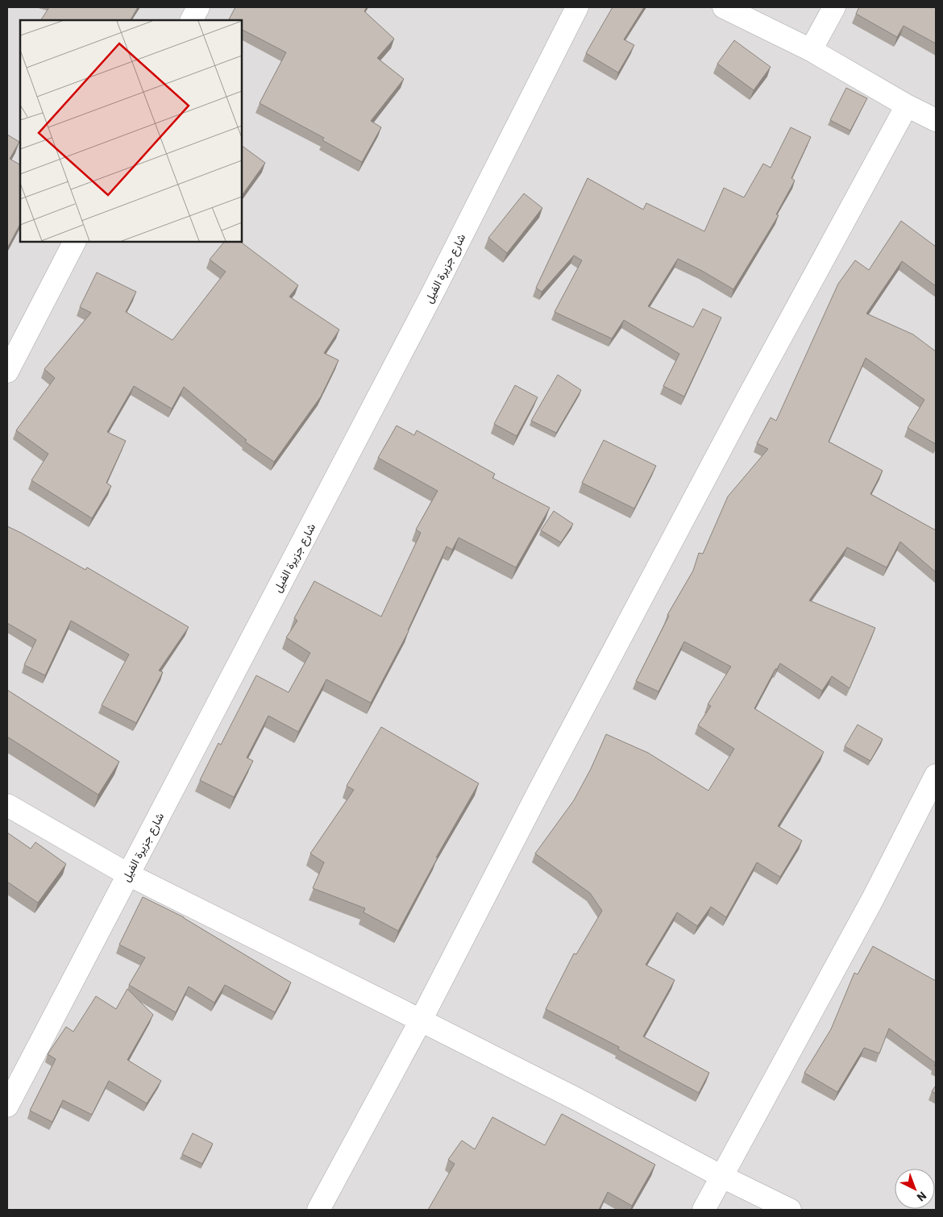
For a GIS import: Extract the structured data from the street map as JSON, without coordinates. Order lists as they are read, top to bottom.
{
  "streets": {
    "street": ["شارع جزيرة الفيل"]
  },
  "north": "bottom right"
}
